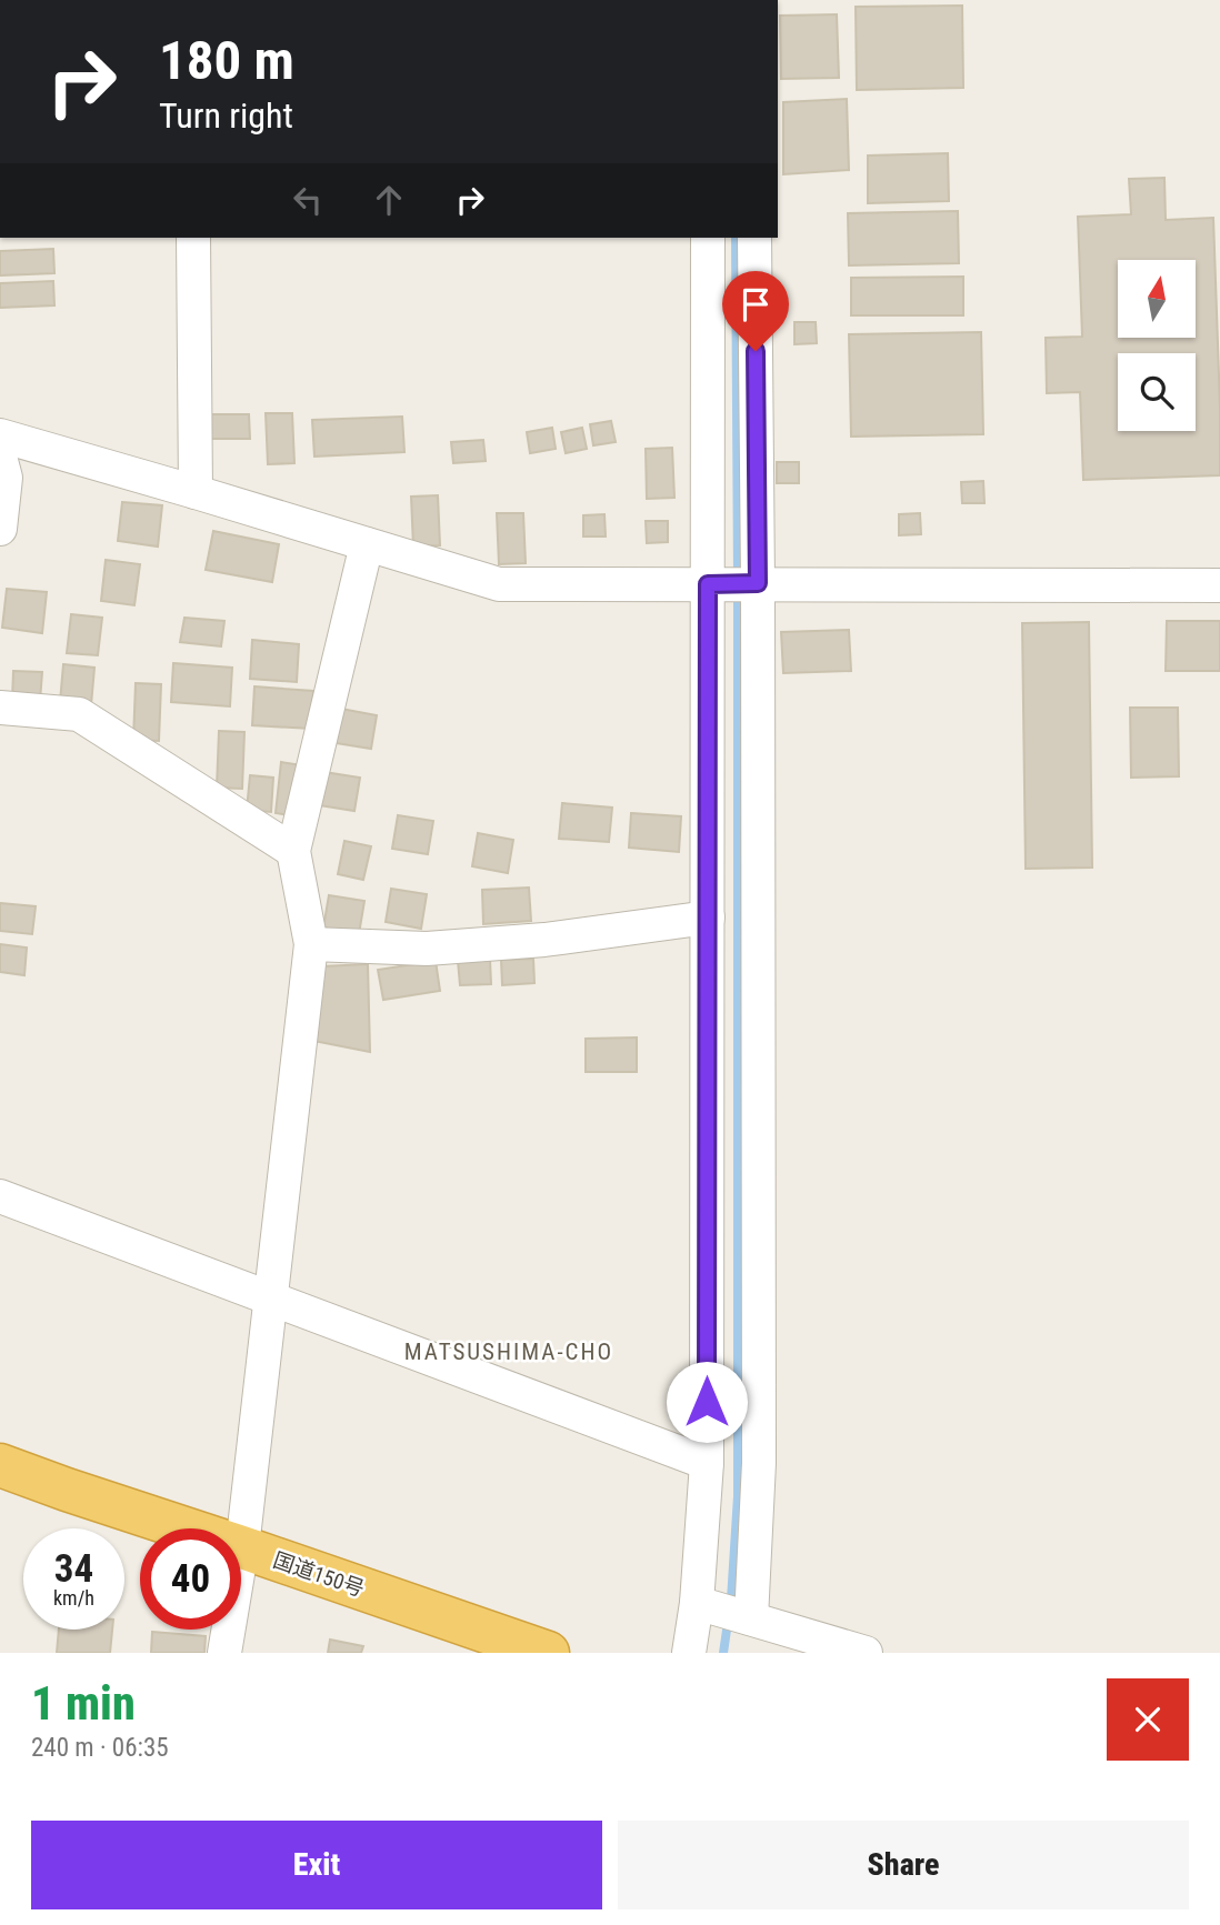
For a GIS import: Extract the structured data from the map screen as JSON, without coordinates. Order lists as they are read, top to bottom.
{
  "streets": {
    "highway": ["国道150号"]
  },
  "districts": ["MATSUSHIMA-CHO"],
  "north": "top",
  "page": {
    "turn": ["180 m", "Turn right"],
    "speed": "34 km/h",
    "limit": "40",
    "heading": ["1 min", "240 m · 06:35"],
    "buttons": ["Exit", "Share"]
  }
}
